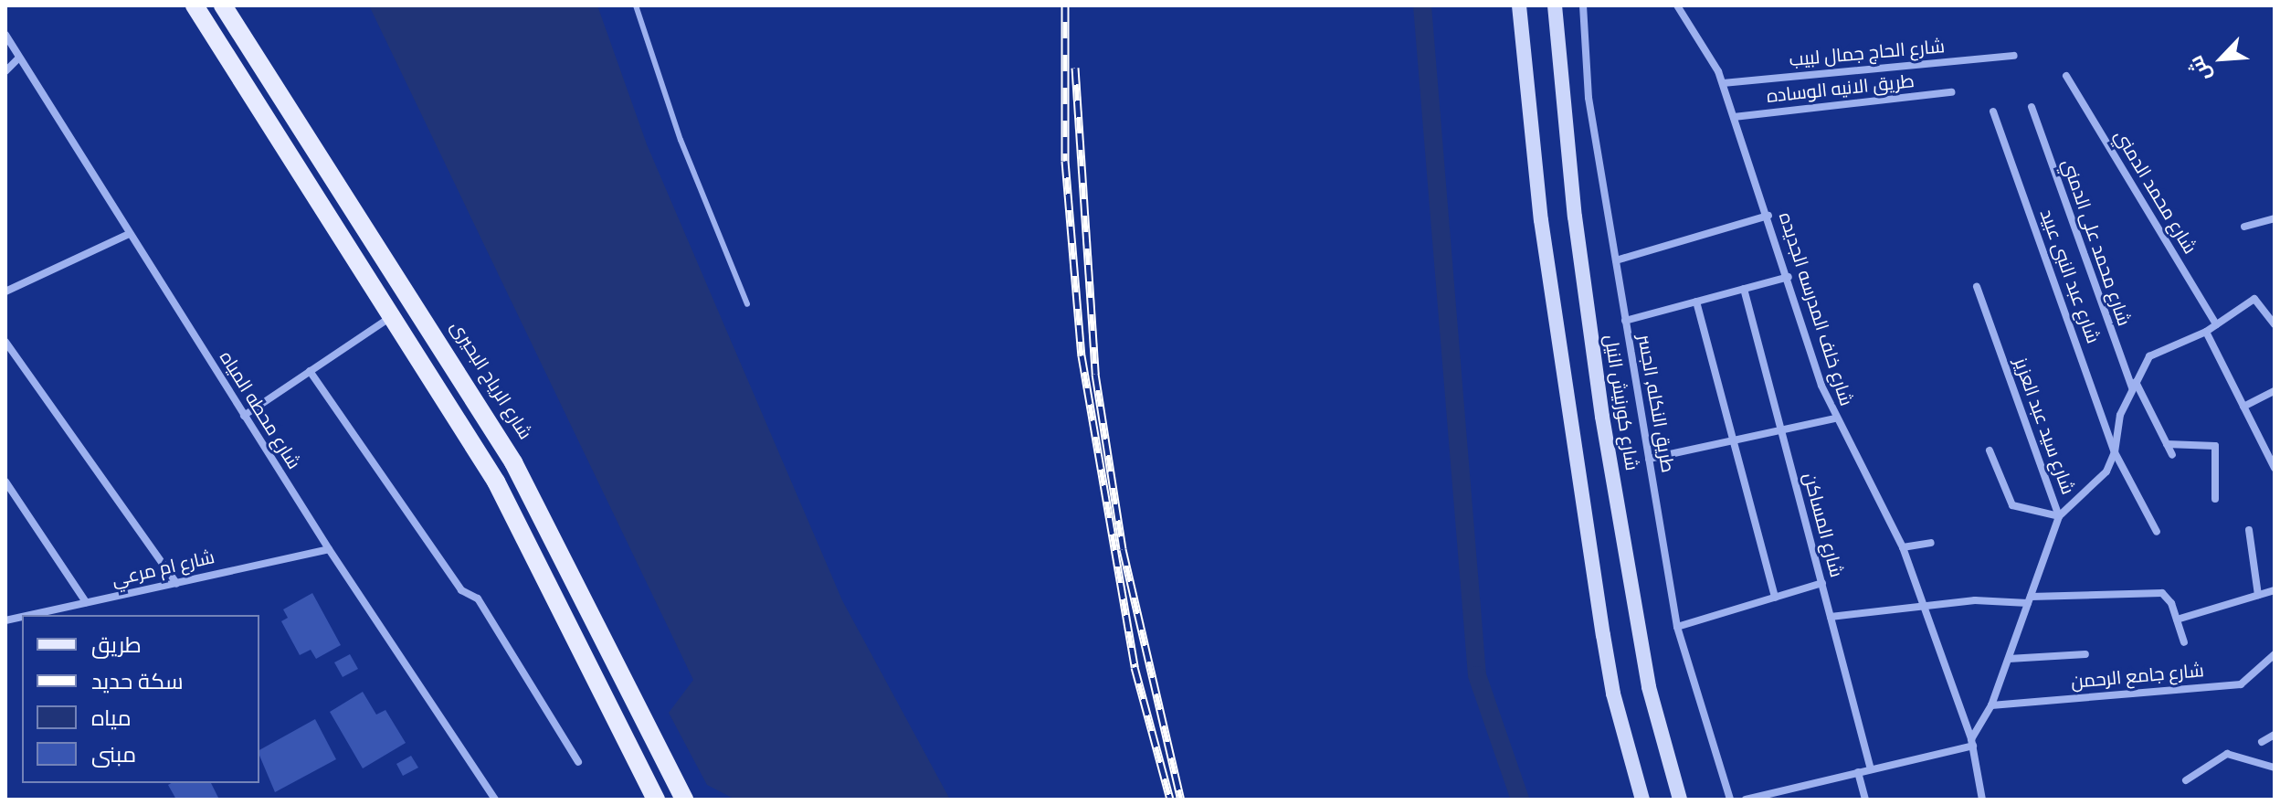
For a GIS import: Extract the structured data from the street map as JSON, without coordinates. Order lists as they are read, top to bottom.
{
  "streets": {
    "main road": ["شارع الرياح البحيرى", "شارع كورنيش النيل"],
    "street": [
      "شارع الحاج جمال لبيب",
      "طريق الانيه الوساده",
      "شارع محمد الدمني",
      "شارع محمد على الدمني",
      "شارع عبد النبى عبيد",
      "شارع خلف المدرسه الجديده",
      "طريق النكله, الجسر",
      "شارع محطه المياه",
      "شارع سيد عبد العزيز",
      "شارع المساكن",
      "شارع ام مرعي",
      "شارع جامع الرحمن"
    ]
  },
  "crossings": [
    ["شارع الحاج جمال لبيب", "شارع خلف المدرسه الجديده"],
    ["طريق الانيه الوساده", "شارع خلف المدرسه الجديده"],
    ["شارع خلف المدرسه الجديده", "شارع سيد عبد العزيز"],
    ["شارع محطه المياه", "شارع ام مرعي"],
    ["شارع سيد عبد العزيز", "شارع جامع الرحمن"]
  ],
  "legend": [
    "طريق",
    "سكة حديد",
    "مياه",
    "مبنى"
  ],
  "north": "bottom left"
}
